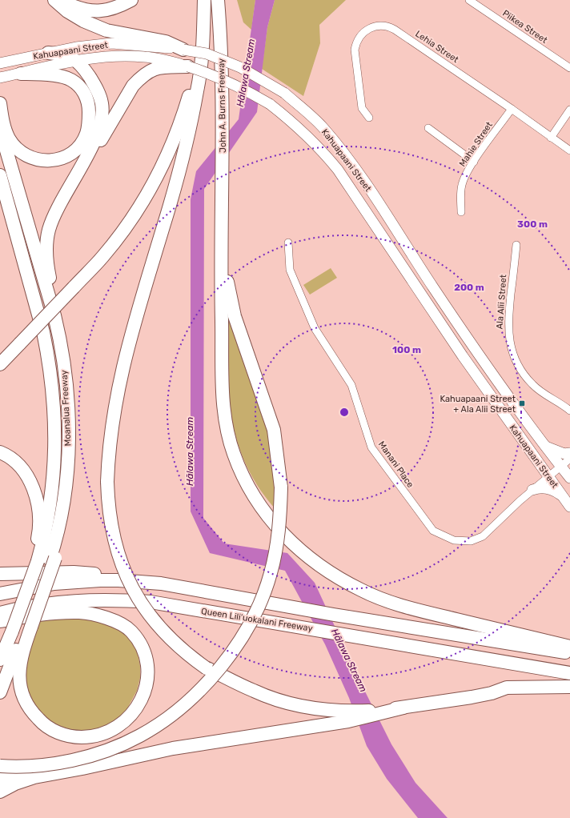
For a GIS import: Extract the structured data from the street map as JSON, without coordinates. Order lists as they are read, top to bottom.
{
  "streets": {
    "highway": ["John A. Burns Freeway", "Moanalua Freeway", "Queen Liliʻuokalani Freeway"],
    "main road": ["Kahuapaani Street"],
    "street": [
      "Piikea Street",
      "Lehia Street",
      "Mahie Street",
      "Ala Alii Street",
      "Manani Place"
    ]
  },
  "crossings": [
    ["Lehia Street", "Mahie Street"],
    ["Kahuapaani Street", "Manani Place"]
  ],
  "water": ["Hālawa Stream"],
  "places": {
    "transit": ["Kahuapaani Street + Ala Alii Street"]
  },
  "rings": ["300 m", "200 m", "100 m"]
}
